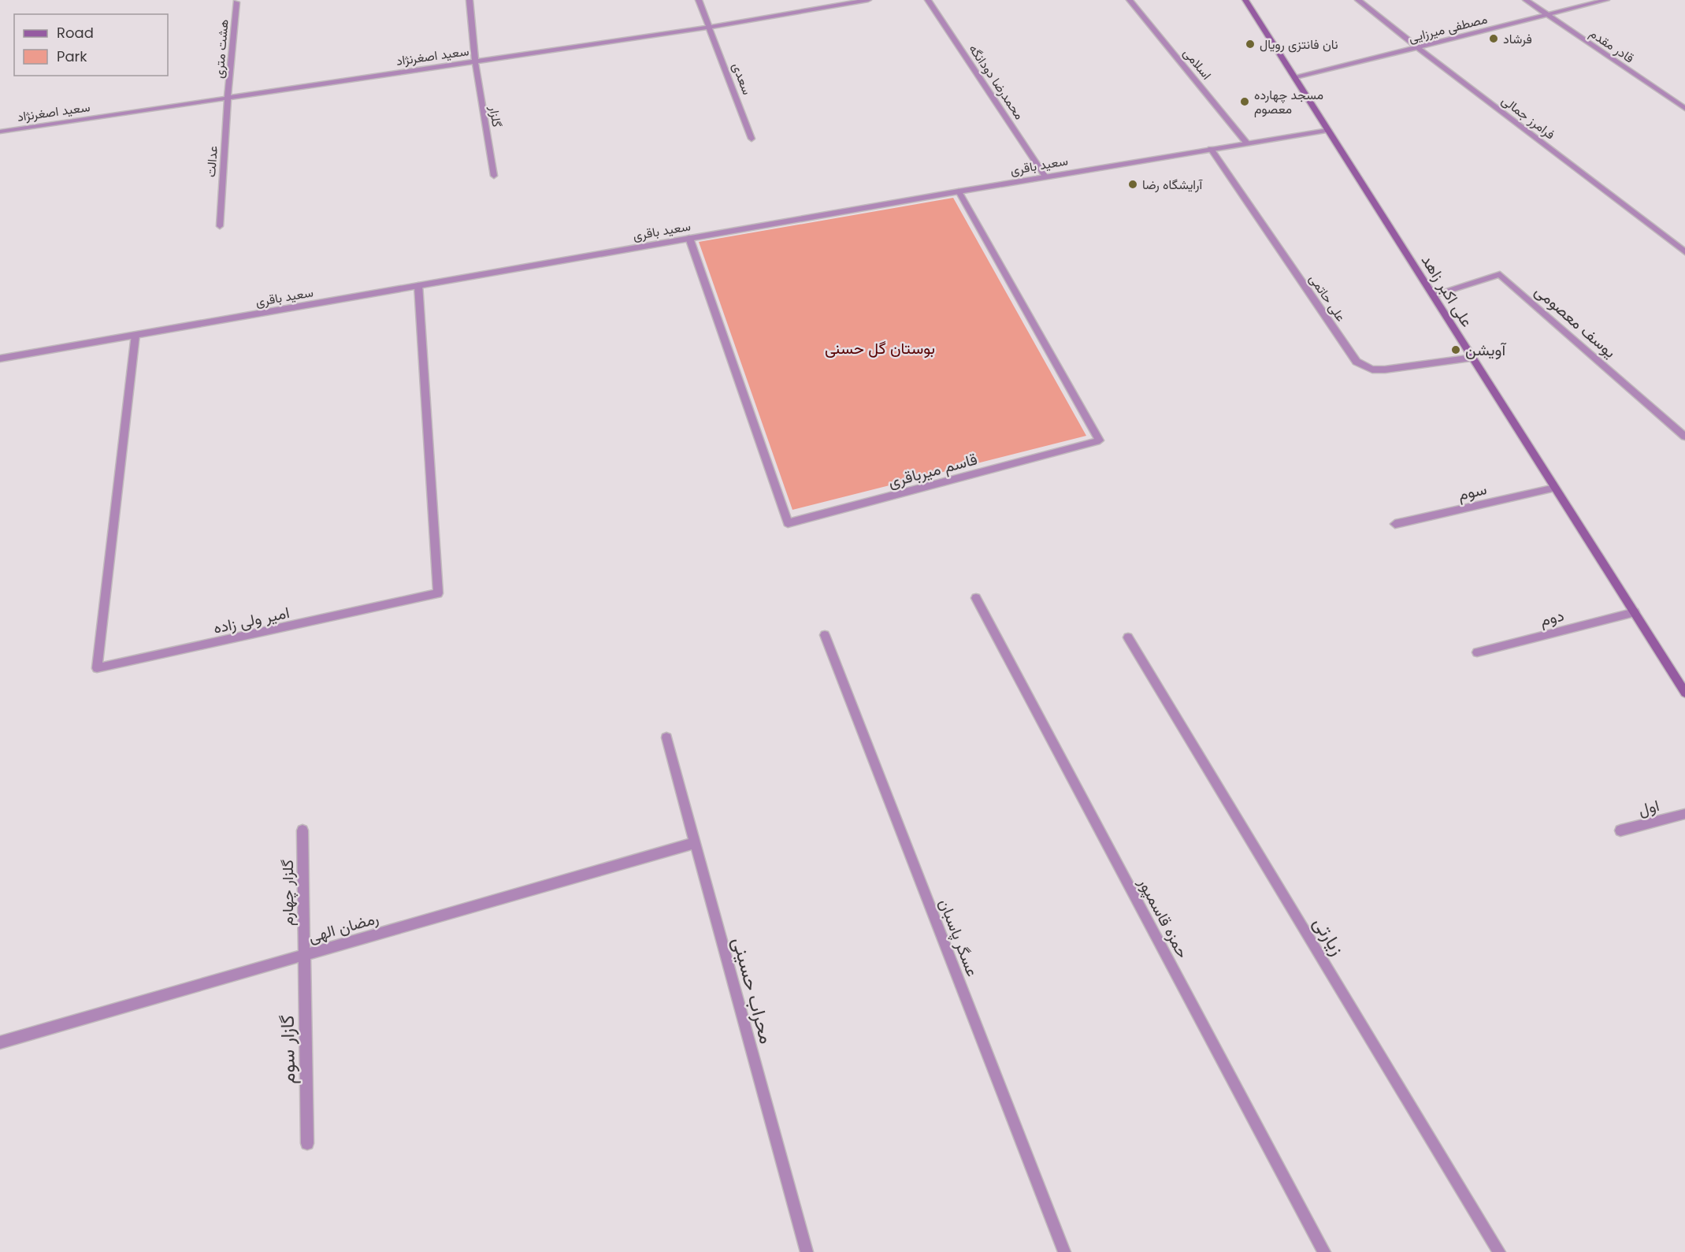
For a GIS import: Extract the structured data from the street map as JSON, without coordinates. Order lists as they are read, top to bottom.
{
  "streets": {
    "main road": ["علی اکبر زاهد"],
    "street": [
      "مصطفی میرزایی",
      "قادر مقدم",
      "هشت متری",
      "سعید اصغرنژاد",
      "اسلامی",
      "سعدی",
      "محمدرضا دودانگه",
      "گلزار",
      "فرامرز جمالی",
      "عدالت",
      "سعید باقری",
      "علی حاتمی",
      "یوسف معصومی",
      "قاسم میرباقری",
      "سوم",
      "دوم",
      "امیر ولی زاده",
      "اول",
      "گلزار چهارم",
      "حمزه قاسمپور",
      "رمضان الهی",
      "زیارتی",
      "عسگر پاسبان",
      "محراب حسینی",
      "گازار سوم"
    ]
  },
  "crossings": [
    ["مصطفی میرزایی", "قادر مقدم"],
    ["مصطفی میرزایی", "فرامرز جمالی"],
    ["مصطفی میرزایی", "علی اکبر زاهد"],
    ["هشت متری", "سعید اصغرنژاد"],
    ["هشت متری", "عدالت"],
    ["سعید اصغرنژاد", "سعدی"],
    ["سعید اصغرنژاد", "گلزار"],
    ["سعید اصغرنژاد", "عدالت"],
    ["اسلامی", "سعید باقری"],
    ["محمدرضا دودانگه", "سعید باقری"],
    ["سعید باقری", "علی اکبر زاهد"],
    ["سعید باقری", "علی حاتمی"],
    ["سعید باقری", "قاسم میرباقری"],
    ["سعید باقری", "امیر ولی زاده"],
    ["علی اکبر زاهد", "علی حاتمی"],
    ["علی اکبر زاهد", "یوسف معصومی"],
    ["علی اکبر زاهد", "سوم"],
    ["علی اکبر زاهد", "دوم"],
    ["گلزار چهارم", "رمضان الهی"],
    ["گلزار چهارم", "گازار سوم"],
    ["رمضان الهی", "محراب حسینی"],
    ["رمضان الهی", "گازار سوم"]
  ],
  "parks": ["بوستان گل حسنی"],
  "places": [
    "فرشاد",
    "نان فانتزی رویال",
    "مسجد چهارده معصوم",
    "آرایشگاه رضا",
    "آویشن"
  ],
  "legend": ["Road", "Park"]
}
